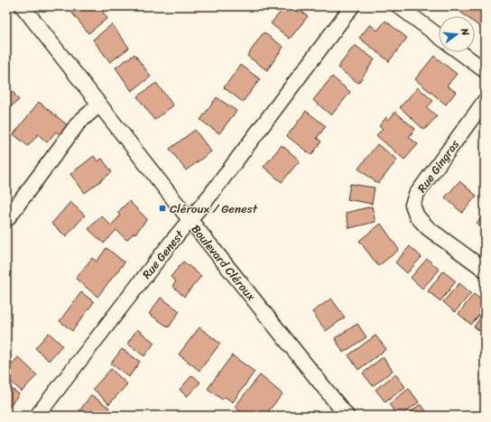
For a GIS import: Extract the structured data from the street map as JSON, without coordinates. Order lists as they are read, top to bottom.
{
  "streets": {
    "street": ["Rue Gingras", "Rue Genest", "Boulevard Cléroux"]
  },
  "crossings": [
    ["Rue Genest", "Boulevard Cléroux"]
  ],
  "places": {
    "transit": ["Cléroux / Genest"]
  },
  "north": "right"
}
